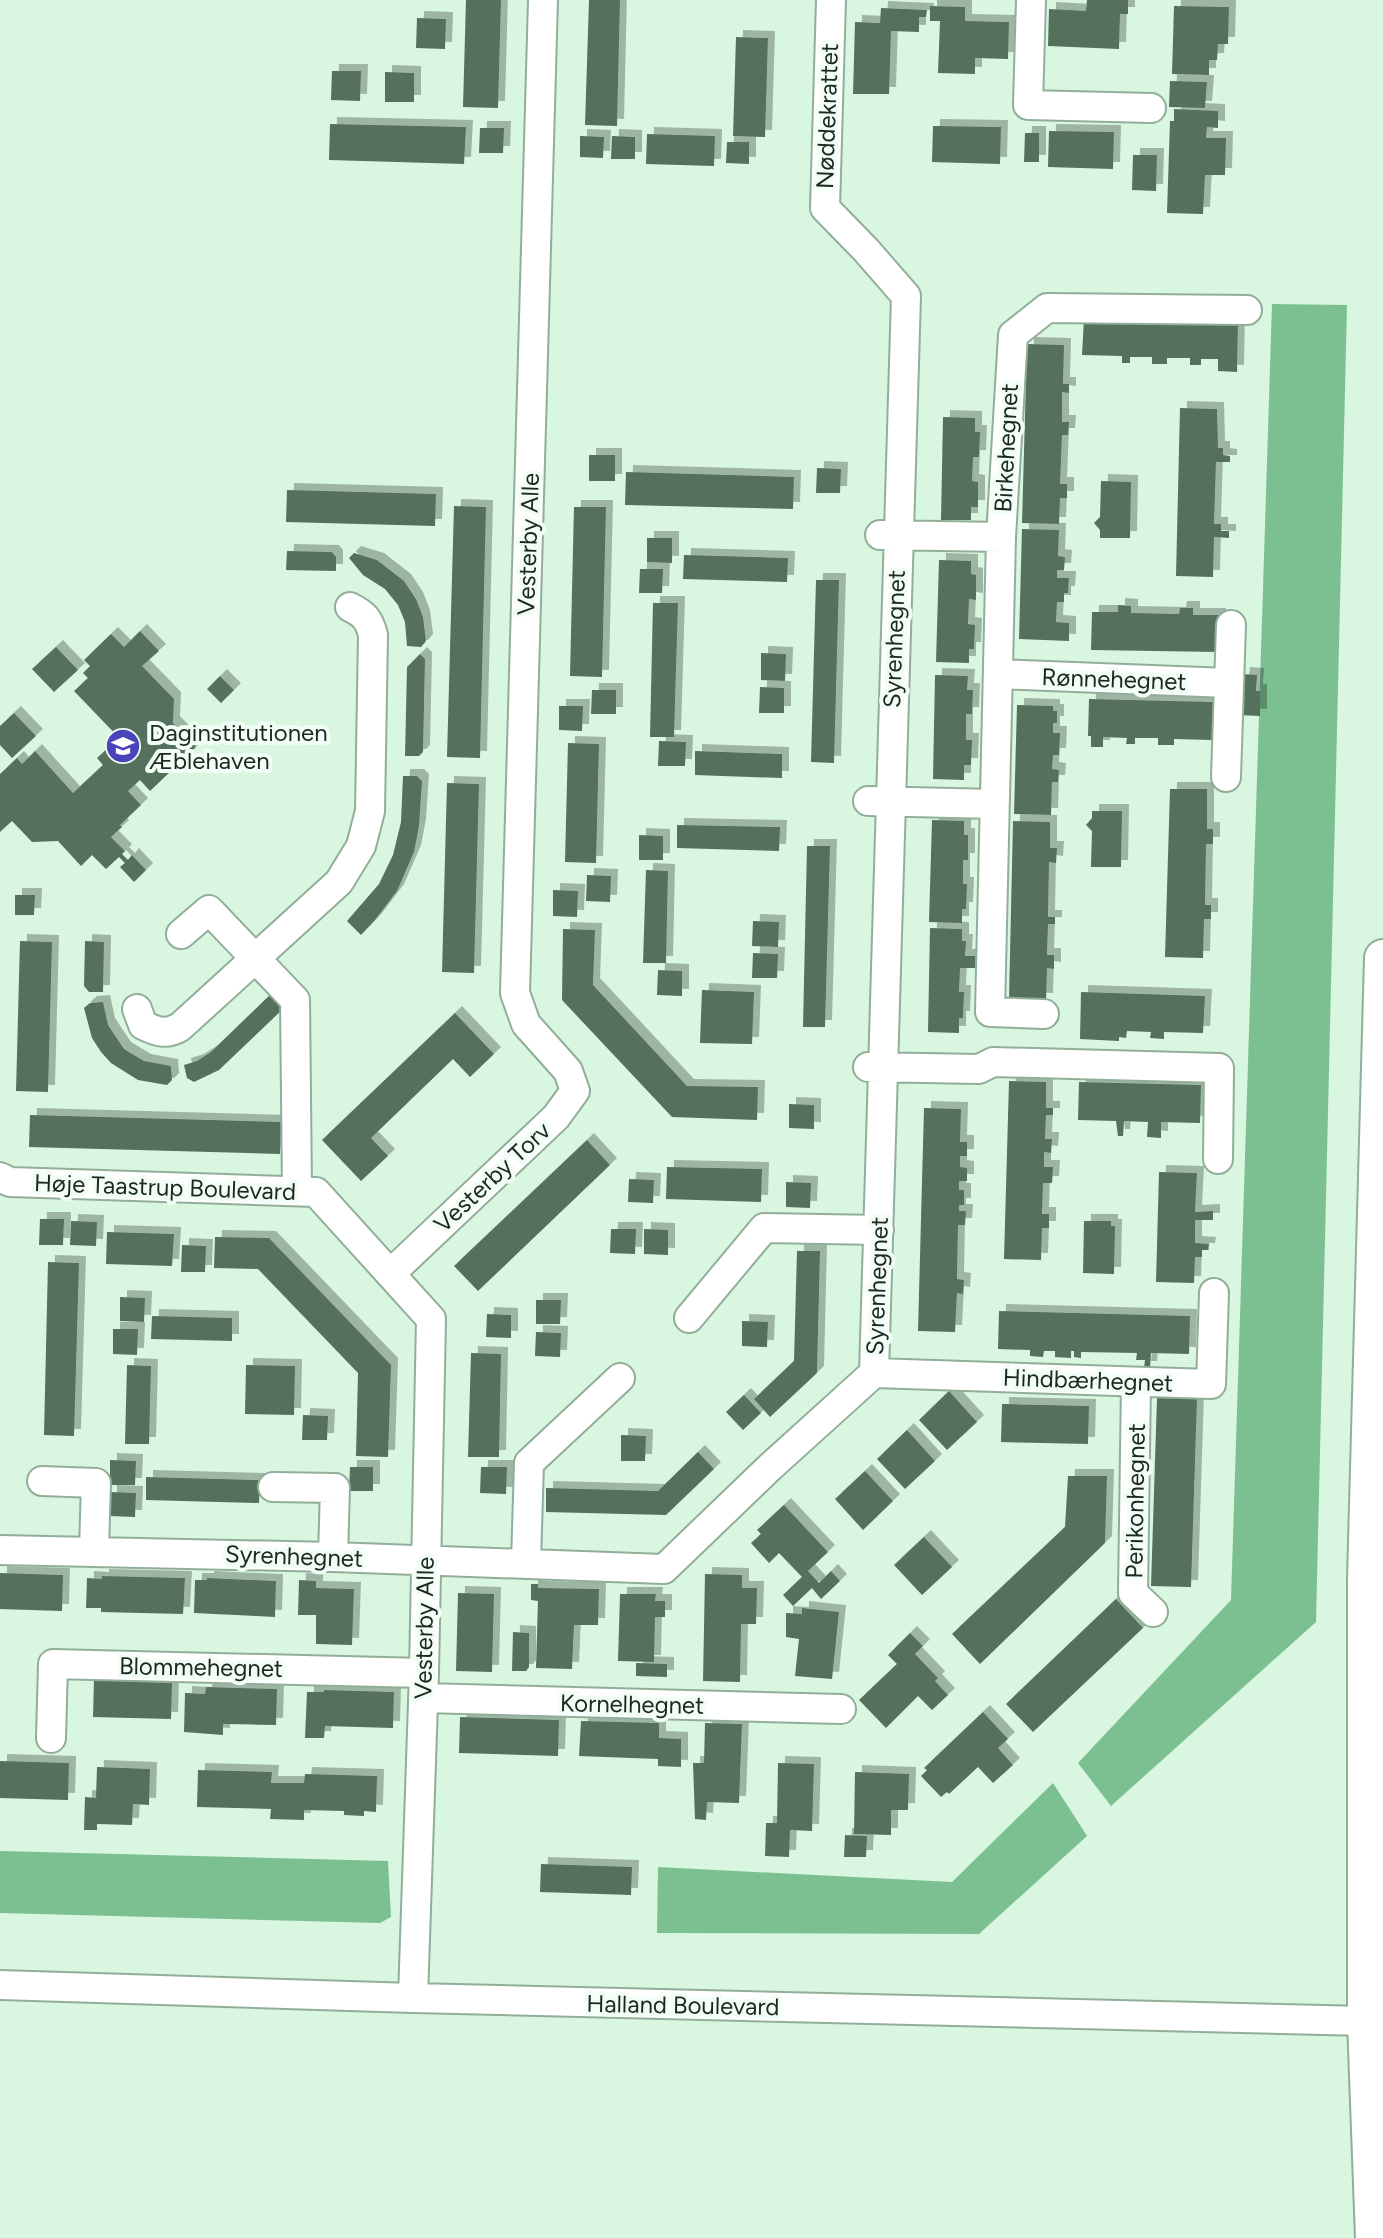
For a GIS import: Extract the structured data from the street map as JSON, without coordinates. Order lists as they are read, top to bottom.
{
  "streets": {
    "street": [
      "Nøddekrattet",
      "Birkehegnet",
      "Vesterby Alle",
      "Syrenhegnet",
      "Rønnehegnet",
      "Vesterby Torv",
      "Høje Taastrup Boulevard",
      "Hindbærhegnet",
      "Perikonhegnet",
      "Blommehegnet",
      "Kornelhegnet",
      "Halland Boulevard"
    ]
  },
  "crossings": [
    ["Nøddekrattet", "Syrenhegnet"],
    ["Birkehegnet", "Rønnehegnet"],
    ["Vesterby Alle", "Syrenhegnet"],
    ["Vesterby Alle", "Vesterby Torv"],
    ["Vesterby Alle", "Høje Taastrup Boulevard"],
    ["Vesterby Alle", "Blommehegnet"],
    ["Vesterby Alle", "Kornelhegnet"],
    ["Vesterby Alle", "Halland Boulevard"],
    ["Syrenhegnet", "Hindbærhegnet"],
    ["Vesterby Torv", "Høje Taastrup Boulevard"],
    ["Hindbærhegnet", "Perikonhegnet"],
    ["Blommehegnet", "Kornelhegnet"]
  ],
  "places": {
    "school or university": ["Daginstitutionen Æblehaven"]
  }
}
